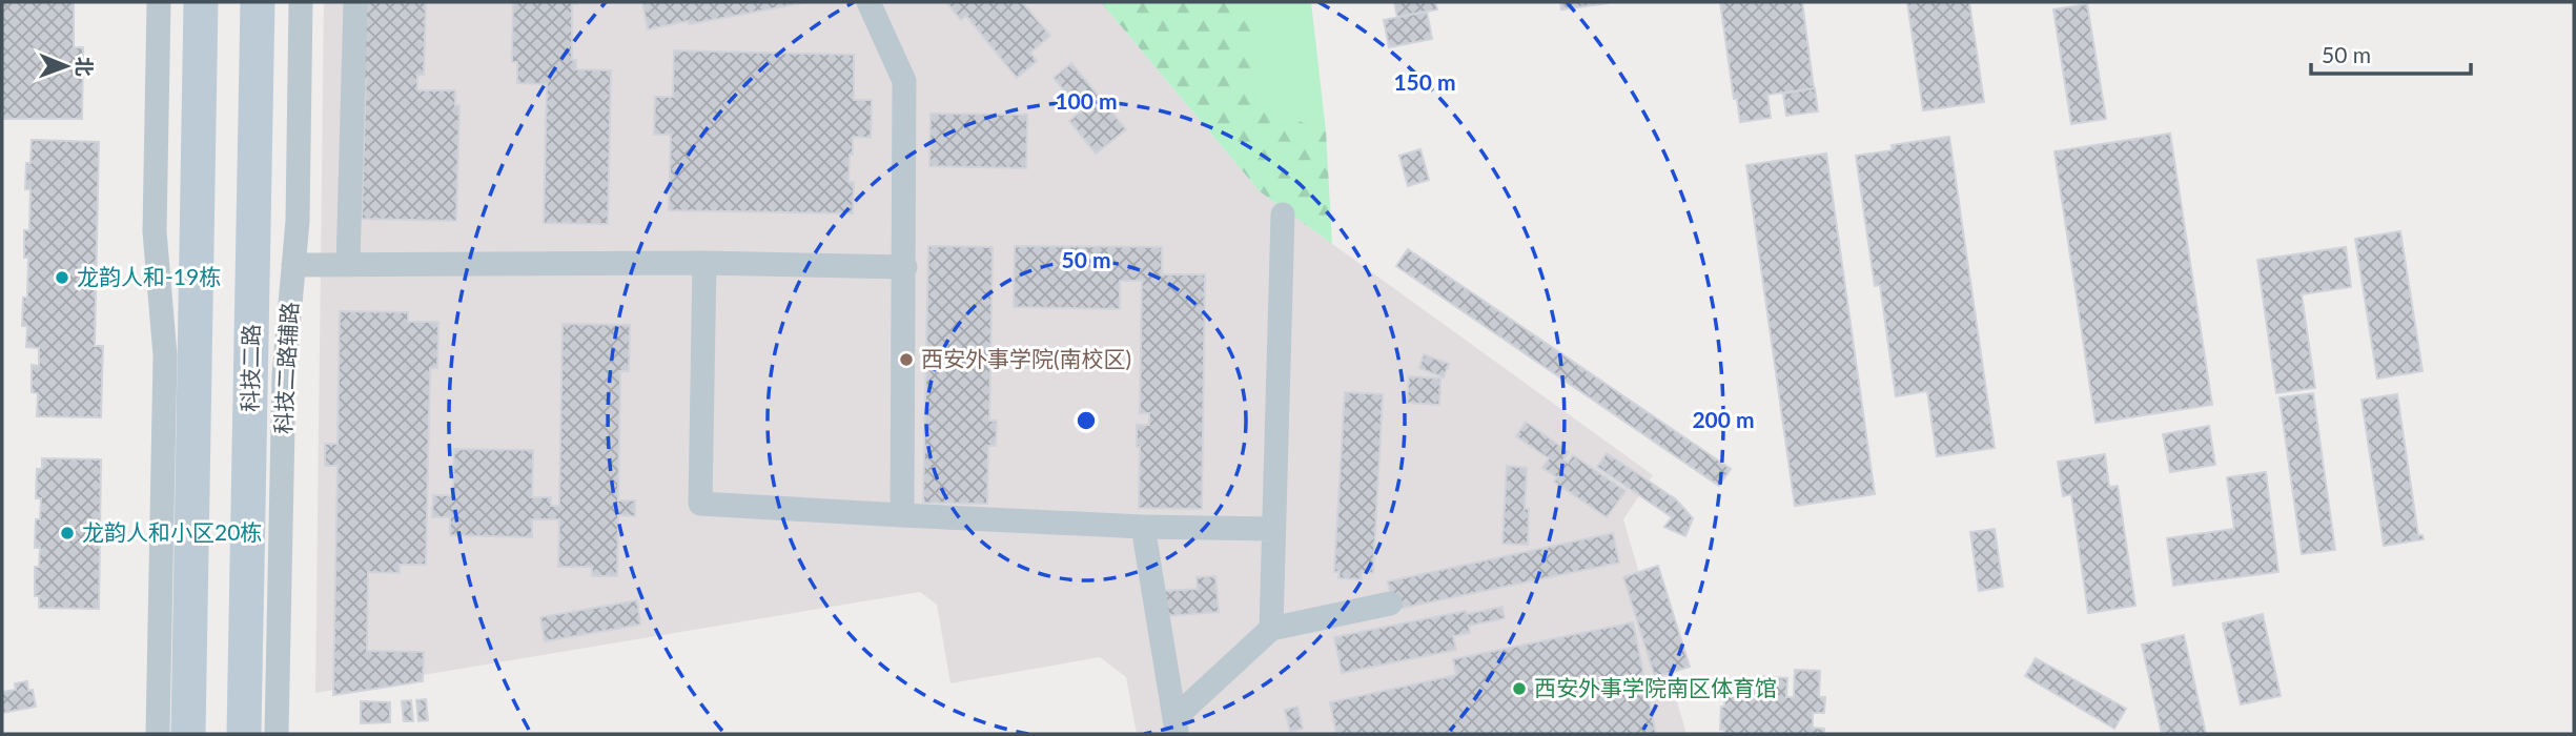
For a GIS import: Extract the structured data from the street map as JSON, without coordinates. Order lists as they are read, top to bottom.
{
  "streets": {
    "main road": ["科技二路"],
    "street": ["科技二路辅路"]
  },
  "places": [
    "龙韵人和-19栋",
    "西安外事学院(南校区)",
    "龙韵人和小区20栋",
    "西安外事学院南区体育馆"
  ],
  "scale_bar": "50 m",
  "north": "right",
  "rings": [
    "150 m",
    "100 m",
    "50 m",
    "200 m"
  ]
}
